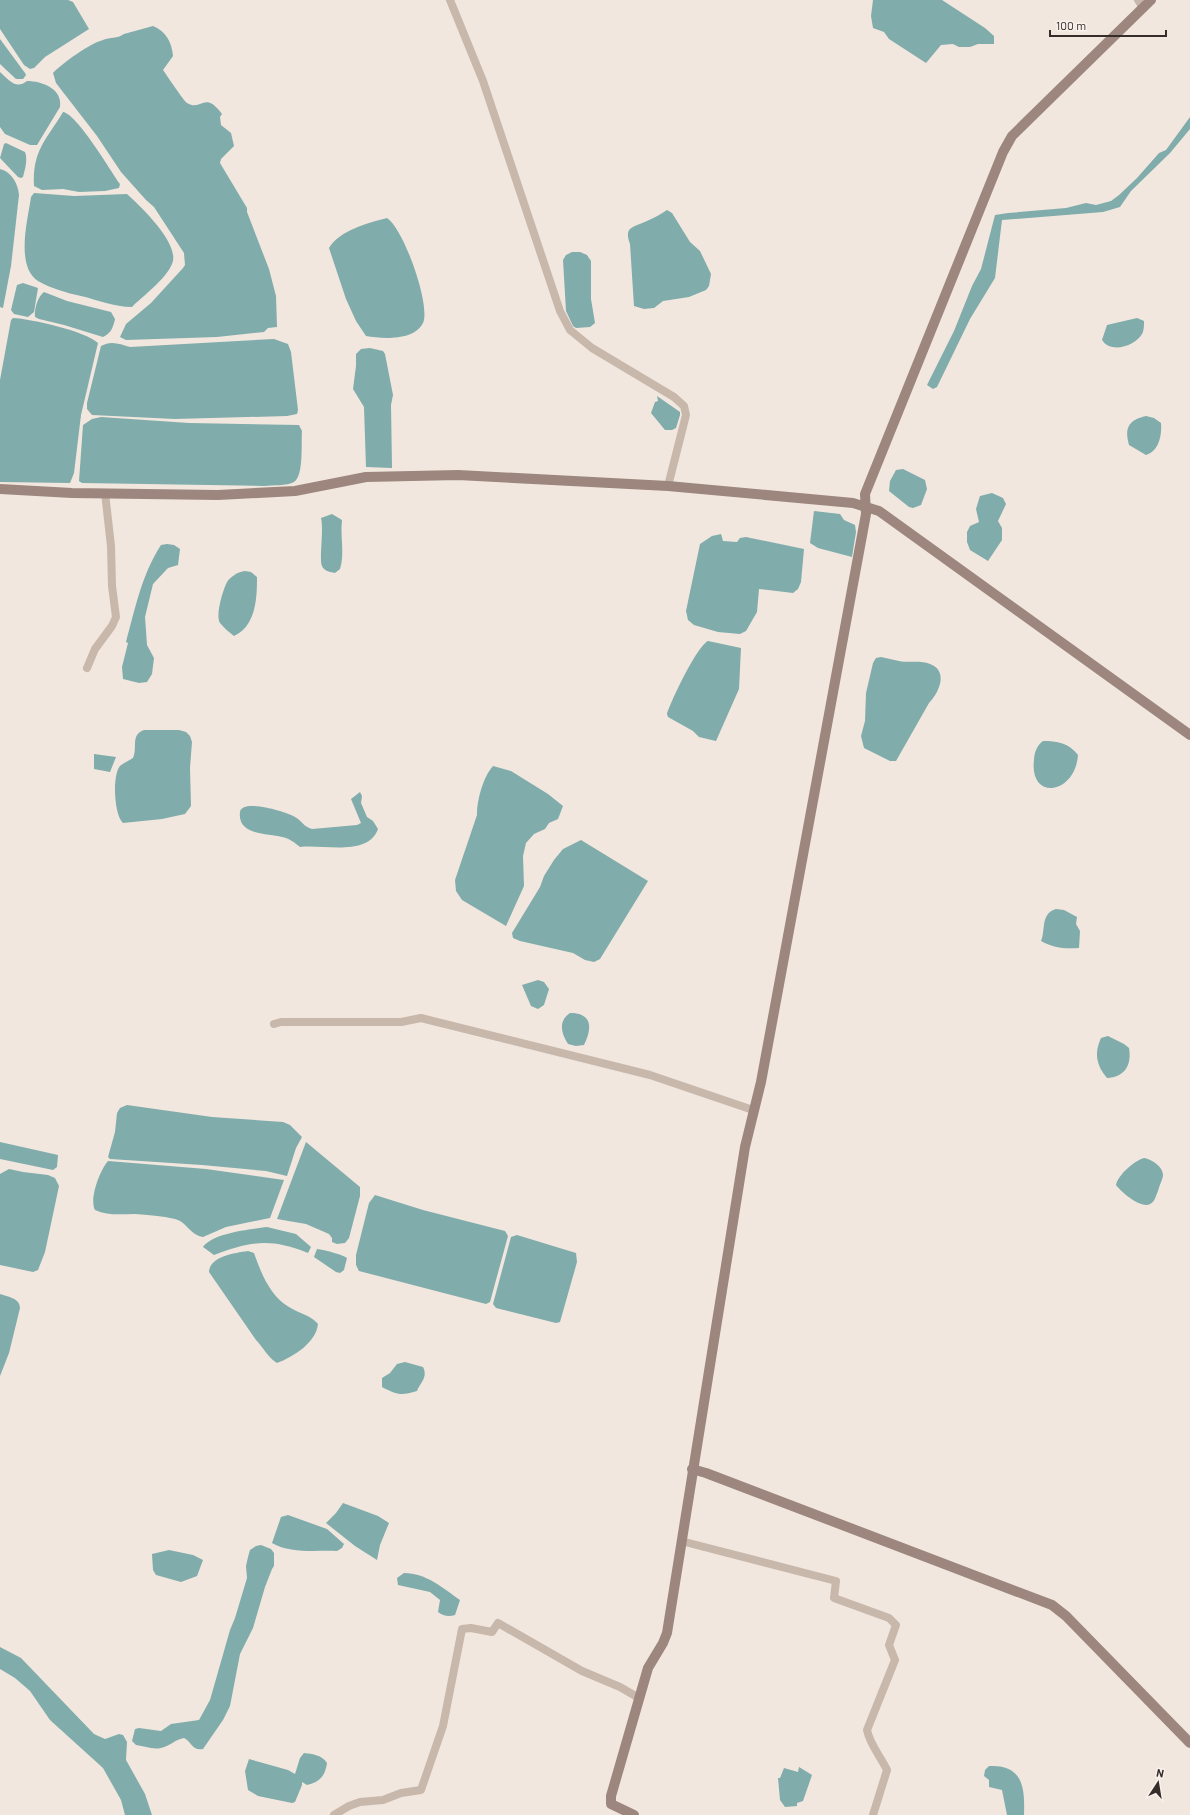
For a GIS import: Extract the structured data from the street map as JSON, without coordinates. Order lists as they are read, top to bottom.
{
  "scale_bar": "100 m",
  "north": "top"
}
